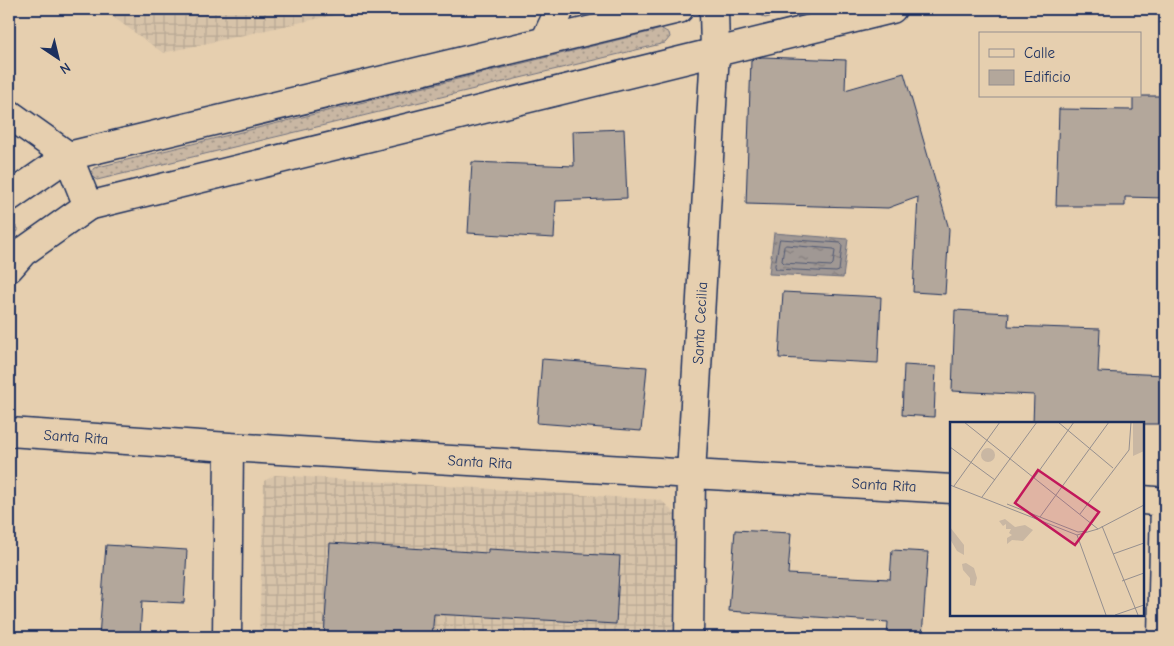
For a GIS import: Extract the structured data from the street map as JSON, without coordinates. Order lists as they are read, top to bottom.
{
  "streets": {
    "street": ["Santa Cecilia", "Santa Rita"]
  },
  "crossings": [
    ["Santa Cecilia", "Santa Rita"]
  ],
  "legend": ["Calle", "Edificio"],
  "north": "bottom right"
}
